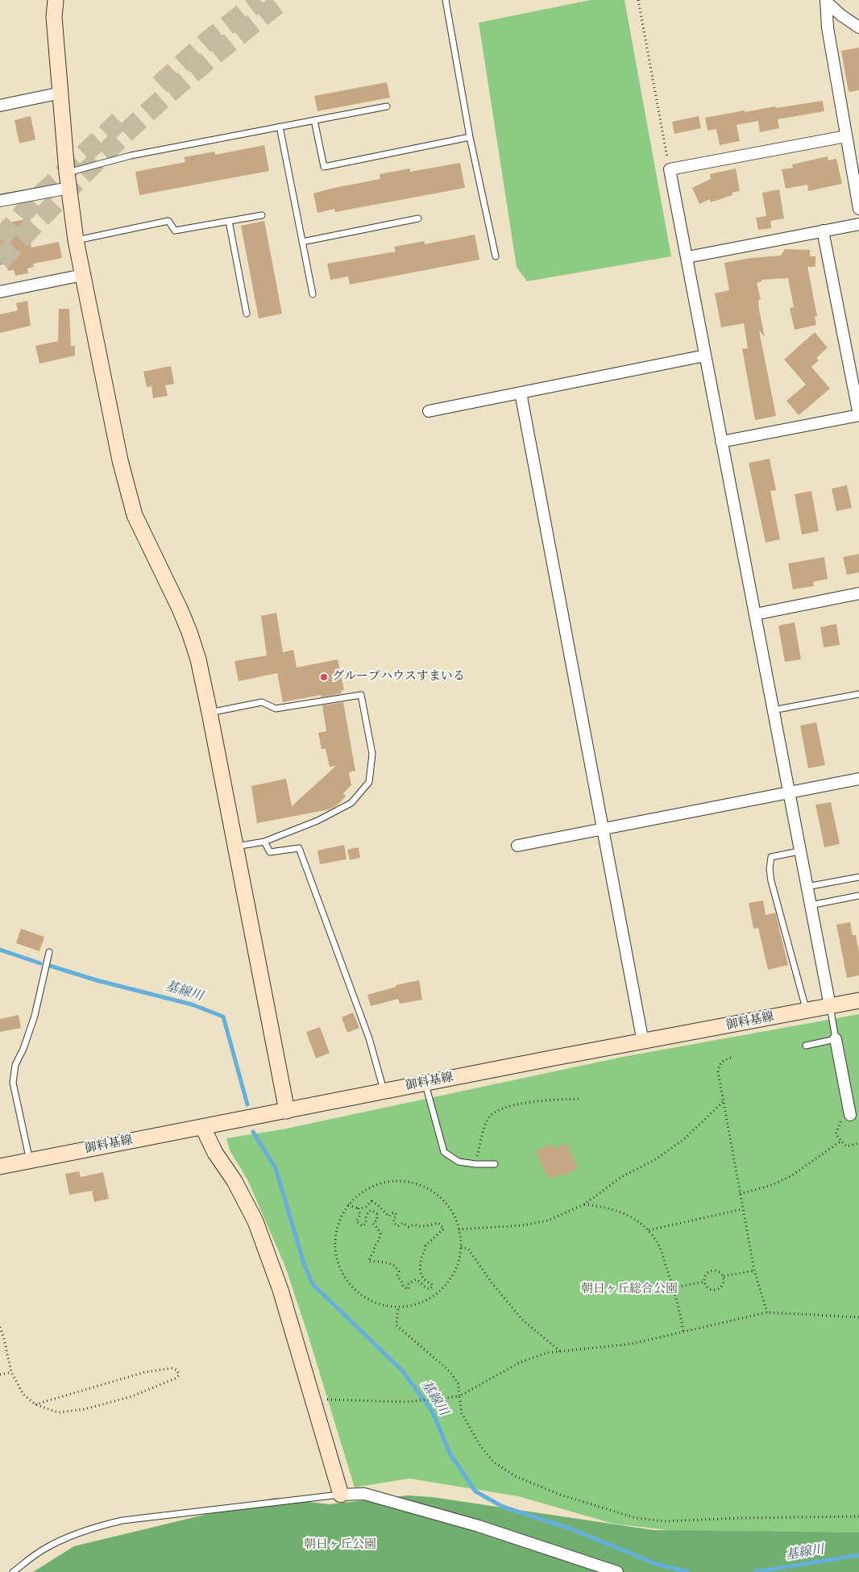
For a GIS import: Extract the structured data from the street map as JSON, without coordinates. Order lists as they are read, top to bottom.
{
  "streets": {
    "street": ["御料基線"]
  },
  "water": ["基線川"],
  "parks": ["朝日ヶ丘総合公園", "朝日ヶ丘公園"],
  "places": ["グループハウスすまいる"]
}
